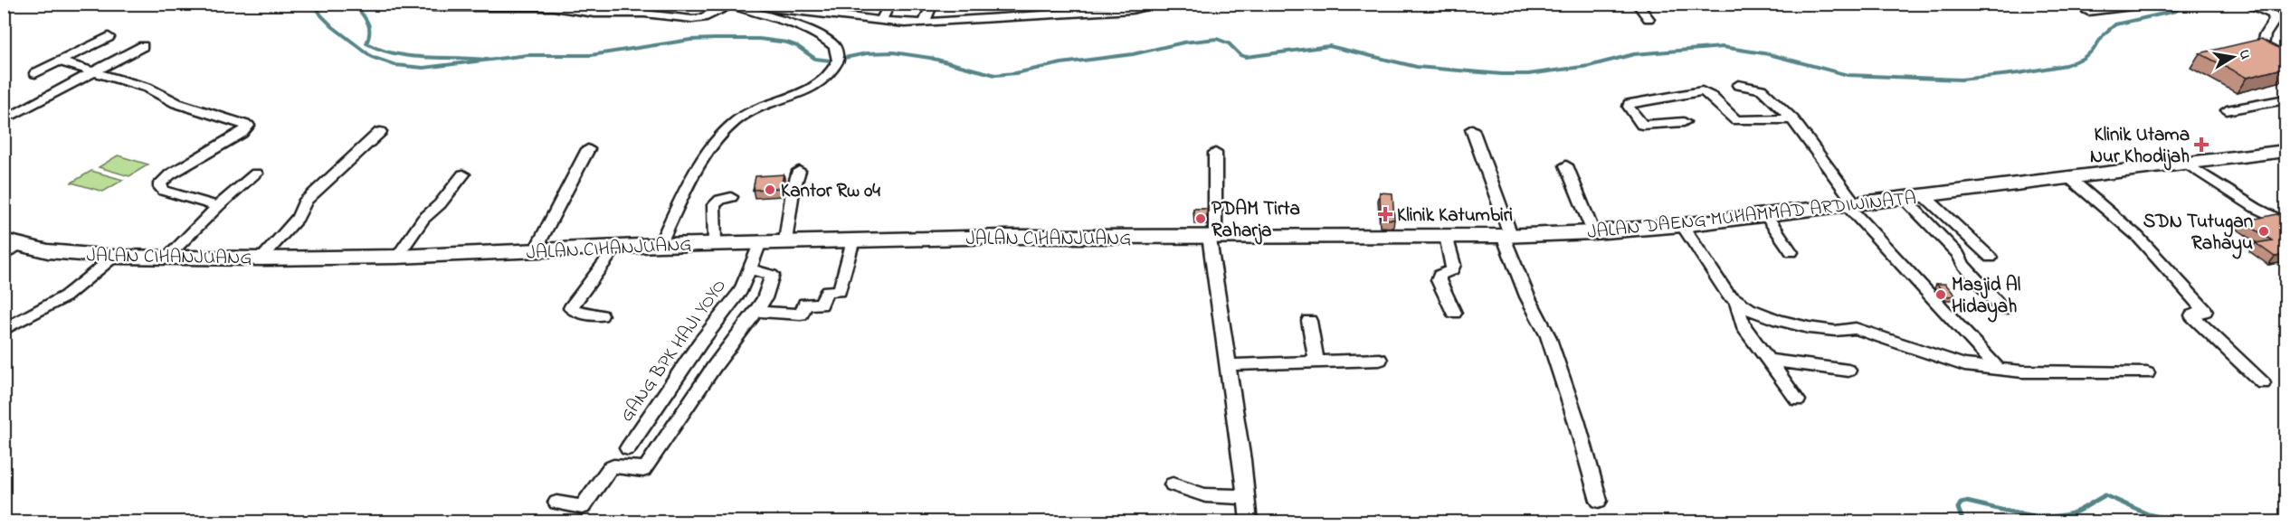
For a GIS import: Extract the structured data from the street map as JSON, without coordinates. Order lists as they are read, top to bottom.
{
  "streets": {
    "main road": ["JALAN DAENG MUHAMMAD ARDIWINATA", "JALAN CIHANJUANG"],
    "street": ["GANG BPK HAJI YOYO"]
  },
  "crossings": [
    ["JALAN DAENG MUHAMMAD ARDIWINATA", "JALAN CIHANJUANG"],
    ["JALAN CIHANJUANG", "GANG BPK HAJI YOYO"]
  ],
  "places": {
    "health": ["Klinik Utama Nur Khodijah", "Klinik Katumbiri"],
    "other": [
      "Kantor Rw 04",
      "PDAM Tirta Raharja",
      "SDN Tutugan Rahayu",
      "Masjid Al Hidayah"
    ]
  },
  "north": "right"
}
